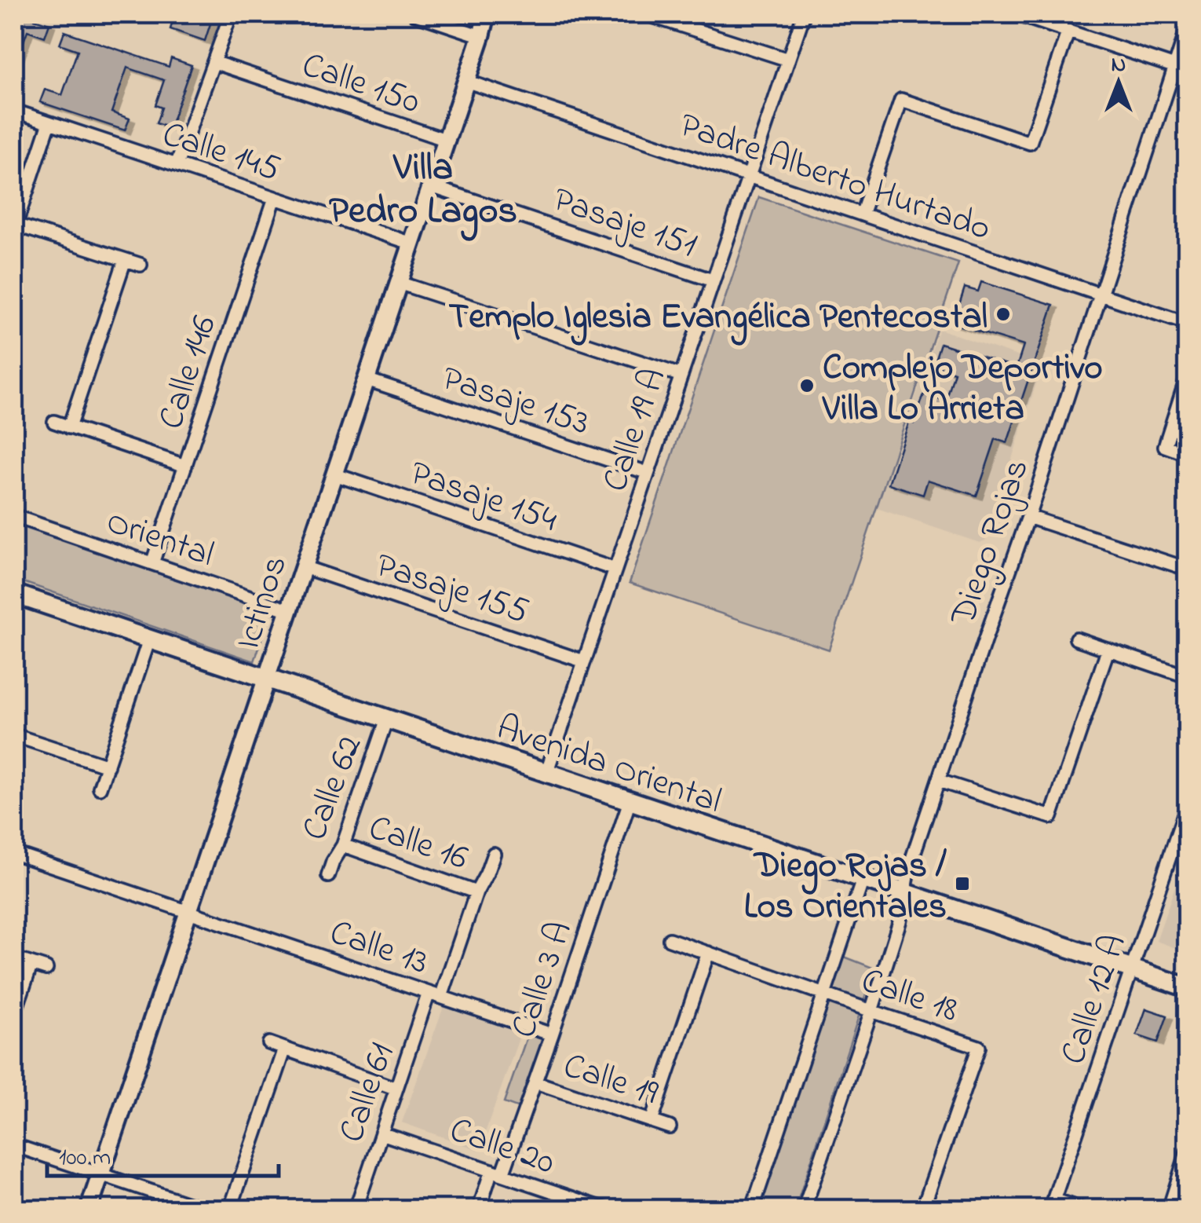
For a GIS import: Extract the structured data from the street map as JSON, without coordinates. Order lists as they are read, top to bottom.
{
  "streets": {
    "main road": ["Avenida Oriental"],
    "street": [
      "Calle 150",
      "Calle 145",
      "Padre Alberto Hurtado",
      "Pasaje 151",
      "Calle 146",
      "Pasaje 153",
      "Calle 19 A",
      "Pasaje 154",
      "Oriental",
      "Diego Rojas",
      "Pasaje 155",
      "Ictinos",
      "Calle 62",
      "Calle 16",
      "Calle 13",
      "Calle 3 A",
      "Calle 18",
      "Calle 12 A",
      "Calle 19",
      "Calle 61",
      "Calle 20"
    ]
  },
  "crossings": [
    ["Calle 150", "Ictinos"],
    ["Calle 145", "Calle 146"],
    ["Calle 145", "Ictinos"],
    ["Padre Alberto Hurtado", "Calle 19 A"],
    ["Padre Alberto Hurtado", "Diego Rojas"],
    ["Padre Alberto Hurtado", "Ictinos"],
    ["Pasaje 151", "Calle 19 A"],
    ["Pasaje 151", "Ictinos"],
    ["Calle 146", "Oriental"],
    ["Pasaje 153", "Calle 19 A"],
    ["Pasaje 153", "Ictinos"],
    ["Calle 19 A", "Pasaje 154"],
    ["Calle 19 A", "Pasaje 155"],
    ["Calle 19 A", "Avenida Oriental"],
    ["Pasaje 154", "Ictinos"],
    ["Oriental", "Ictinos"],
    ["Diego Rojas", "Avenida Oriental"],
    ["Diego Rojas", "Calle 18"],
    ["Pasaje 155", "Ictinos"],
    ["Ictinos", "Avenida Oriental"],
    ["Ictinos", "Calle 13"],
    ["Avenida Oriental", "Calle 62"],
    ["Avenida Oriental", "Calle 3 A"],
    ["Avenida Oriental", "Calle 12 A"],
    ["Calle 62", "Calle 16"],
    ["Calle 16", "Calle 61"],
    ["Calle 13", "Calle 3 A"],
    ["Calle 13", "Calle 61"],
    ["Calle 3 A", "Calle 19"],
    ["Calle 3 A", "Calle 20"],
    ["Calle 61", "Calle 20"]
  ],
  "districts": ["Villa Pedro Lagos"],
  "places": {
    "other": ["Templo Iglesia Evangélica Pentecostal", "Complejo Deportivo Villa Lo Arrieta"],
    "transit": ["Diego Rojas / Los Orientales"]
  },
  "scale_bar": "100 m",
  "north": "top"
}
